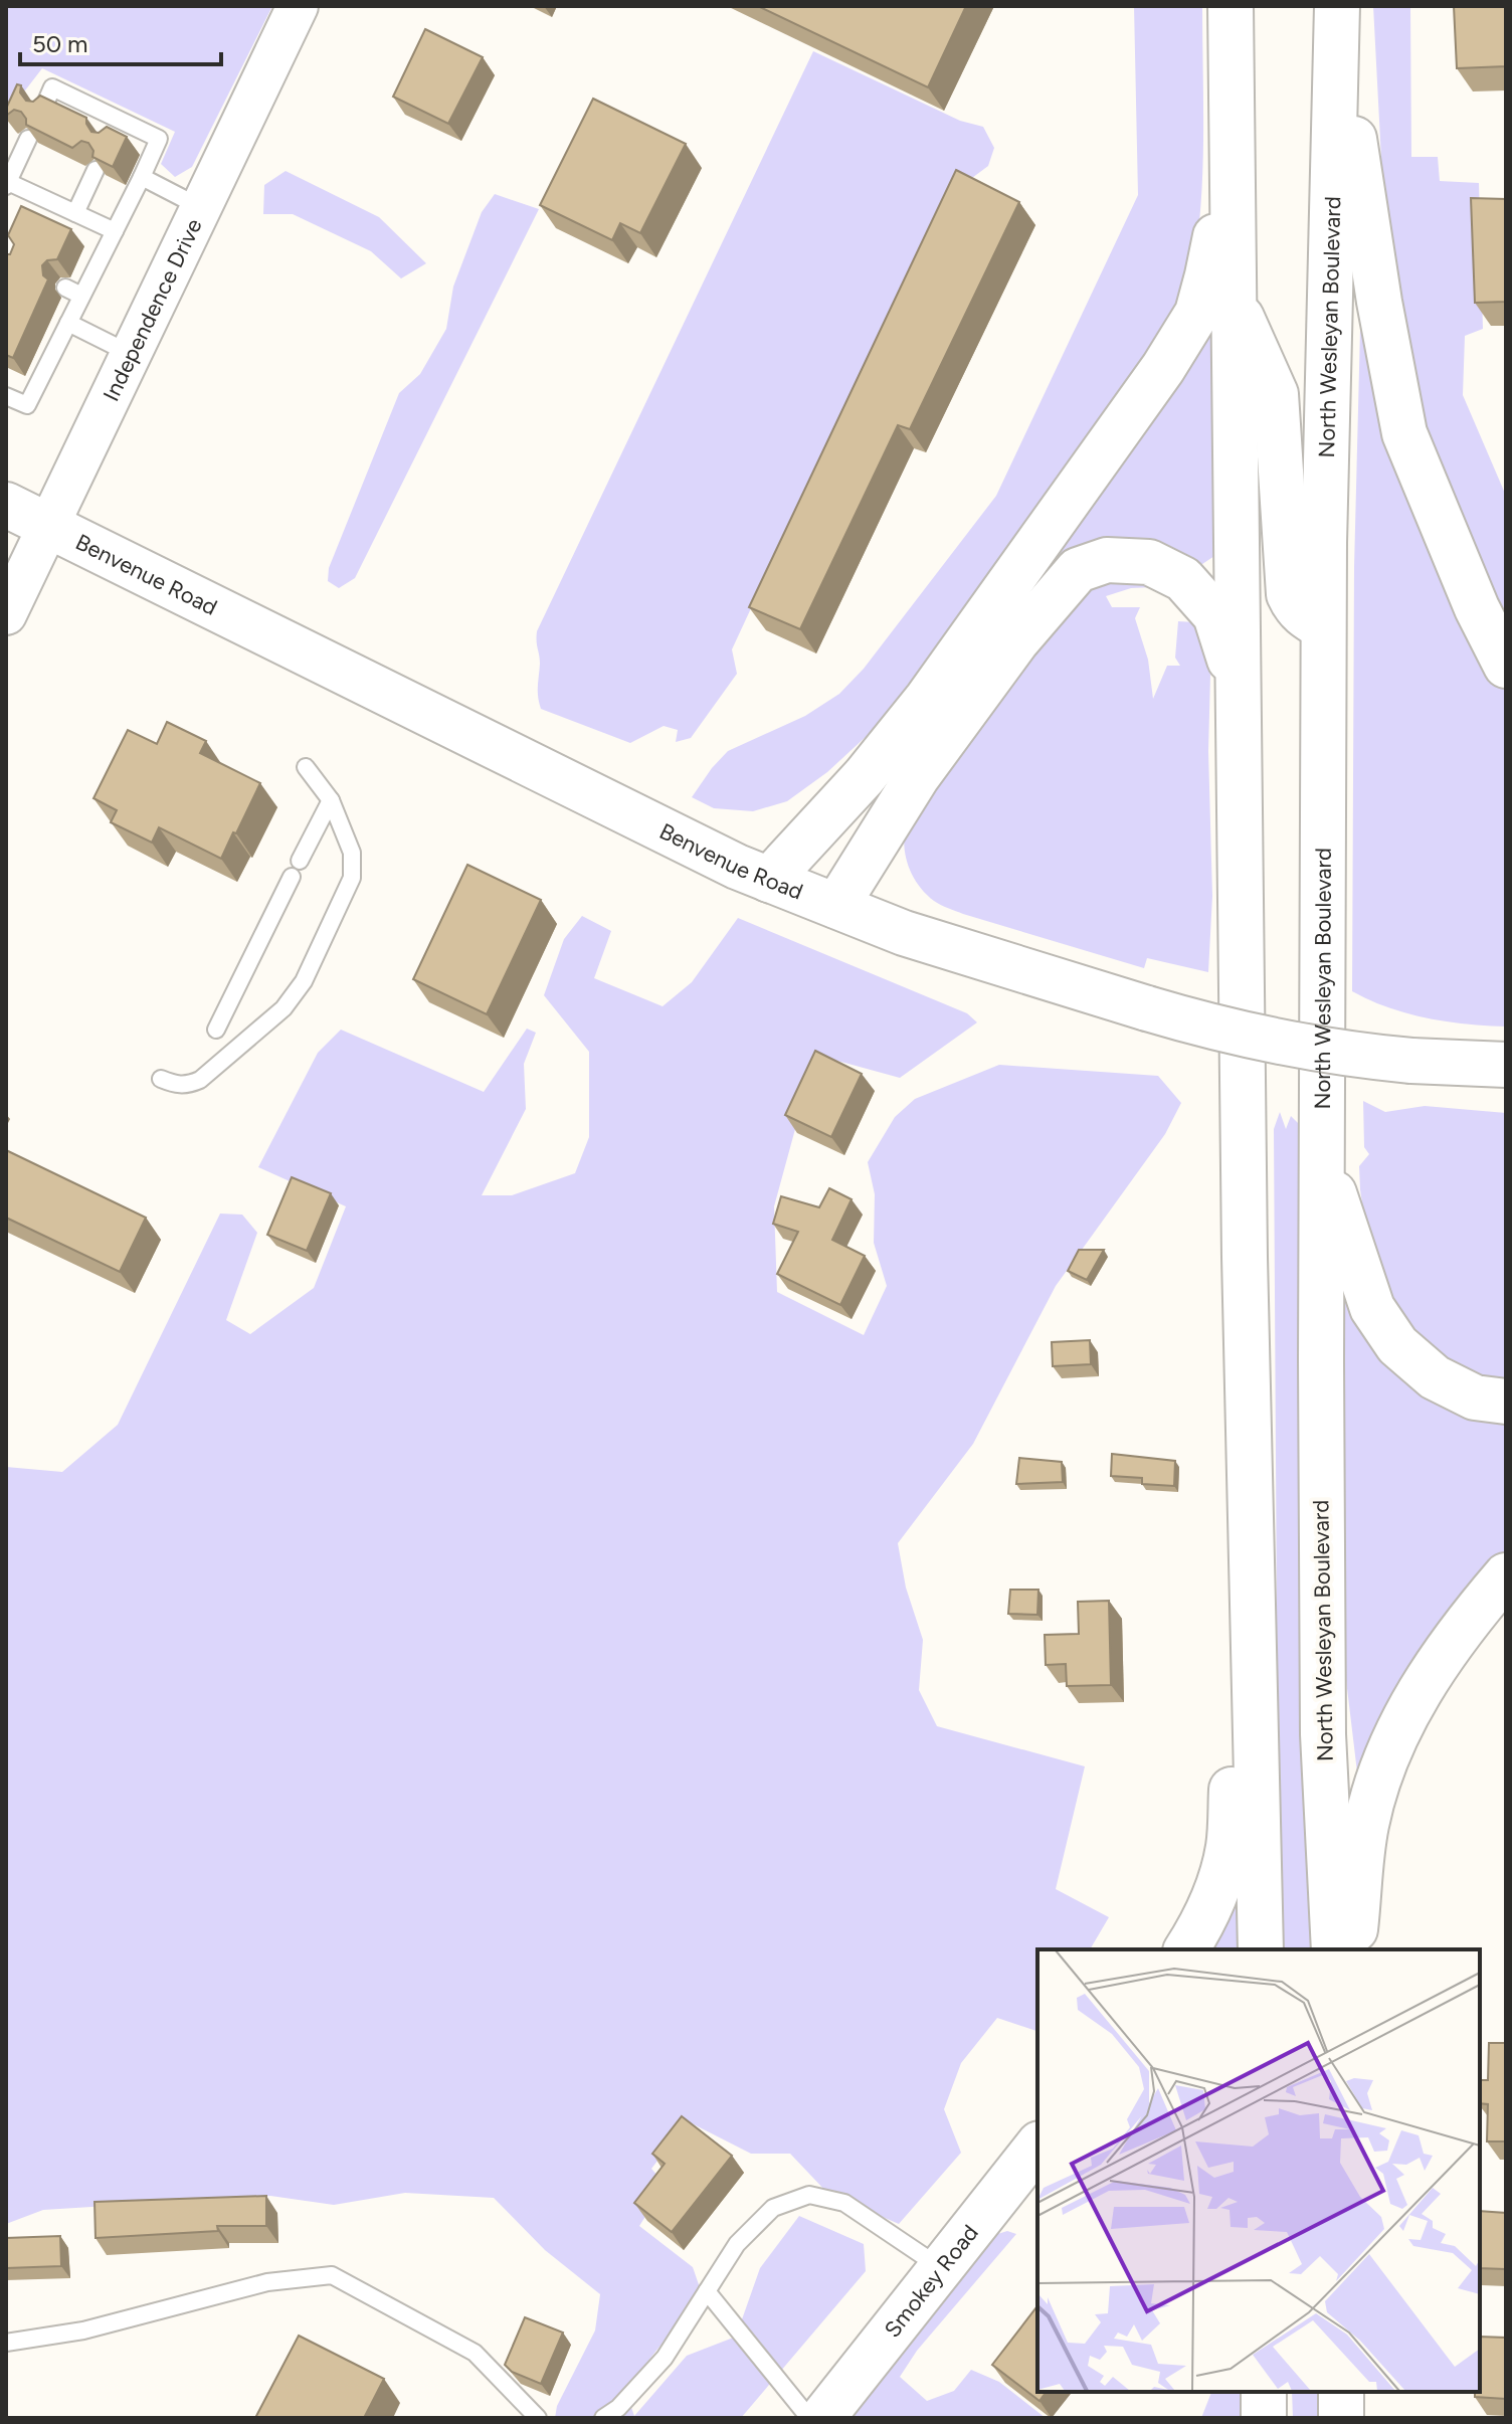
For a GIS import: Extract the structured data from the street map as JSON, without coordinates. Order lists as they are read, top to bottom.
{
  "streets": {
    "main road": ["North Wesleyan Boulevard", "Benvenue Road", "Smokey Road"],
    "street": ["Independence Drive"]
  },
  "crossings": [
    ["Independence Drive", "Benvenue Road"]
  ],
  "scale_bar": "50 m"
}
